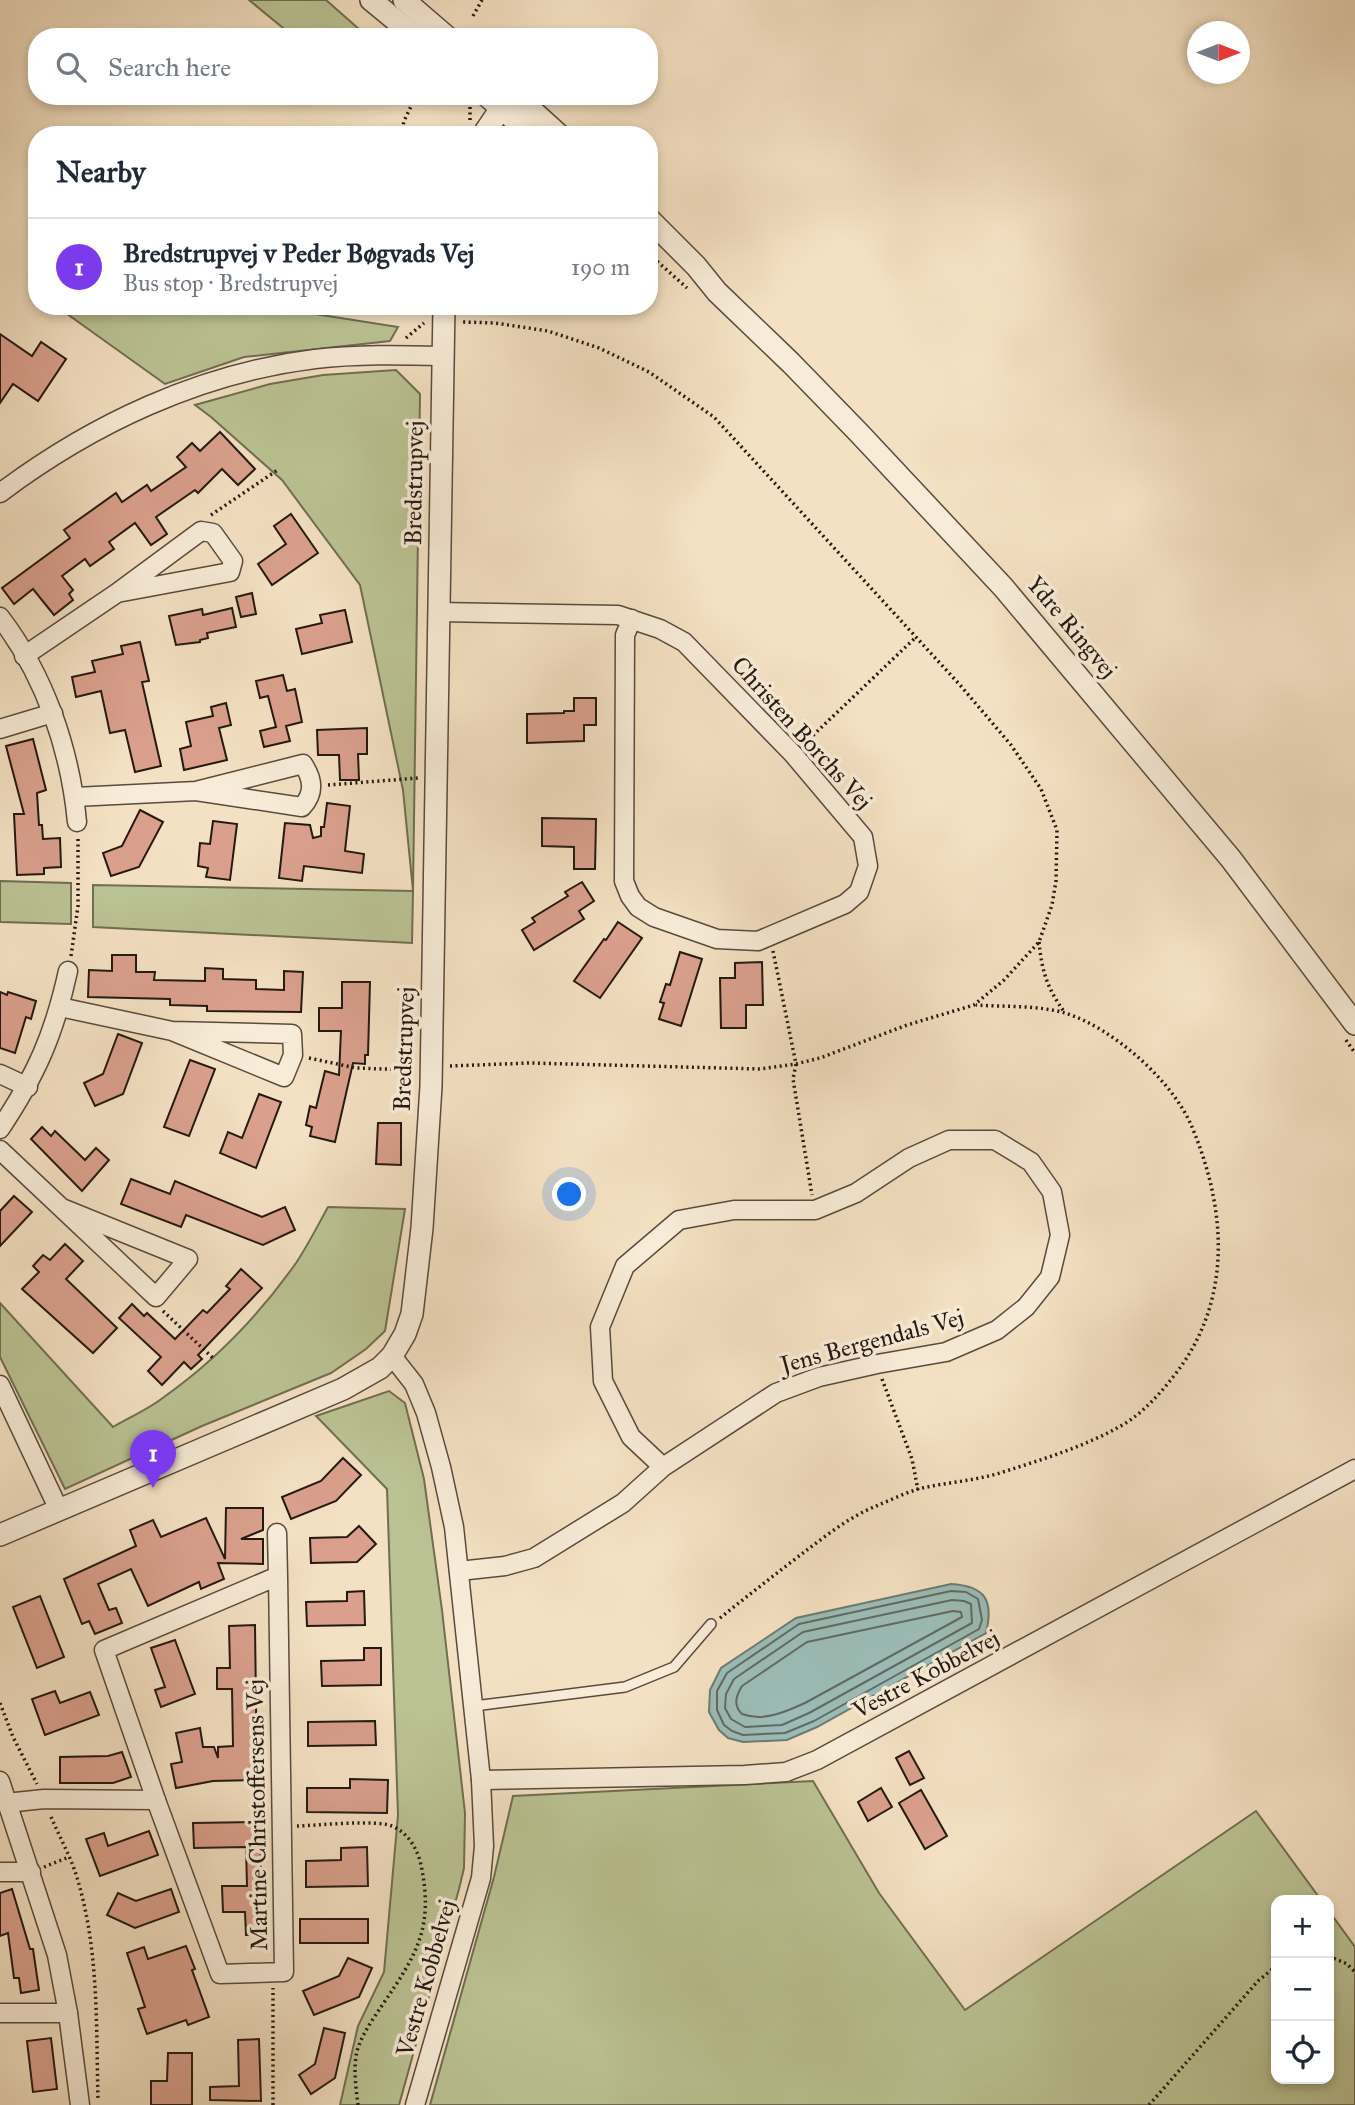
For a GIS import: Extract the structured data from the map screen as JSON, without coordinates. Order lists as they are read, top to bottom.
{
  "streets": {
    "street": [
      "Bredstrupvej",
      "Ydre Ringvej",
      "Christen Borchs Vej",
      "Jens Bergendals Vej",
      "Vestre Kobbelvej",
      "Martine Christoffersens Vej"
    ]
  },
  "crossings": [
    ["Bredstrupvej", "Christen Borchs Vej"],
    ["Bredstrupvej", "Vestre Kobbelvej"],
    ["Jens Bergendals Vej", "Vestre Kobbelvej"]
  ],
  "north": "right",
  "page": {
    "search": "Search here",
    "heading": "Nearby",
    "list": [
      {
        "mark": "1",
        "name": "Bredstrupvej v Peder Bøgvads Vej",
        "note": "Bus stop · Bredstrupvej",
        "value": "190 m"
      }
    ],
    "pins": "1",
    "map_buttons": ["+", "−"]
  }
}
